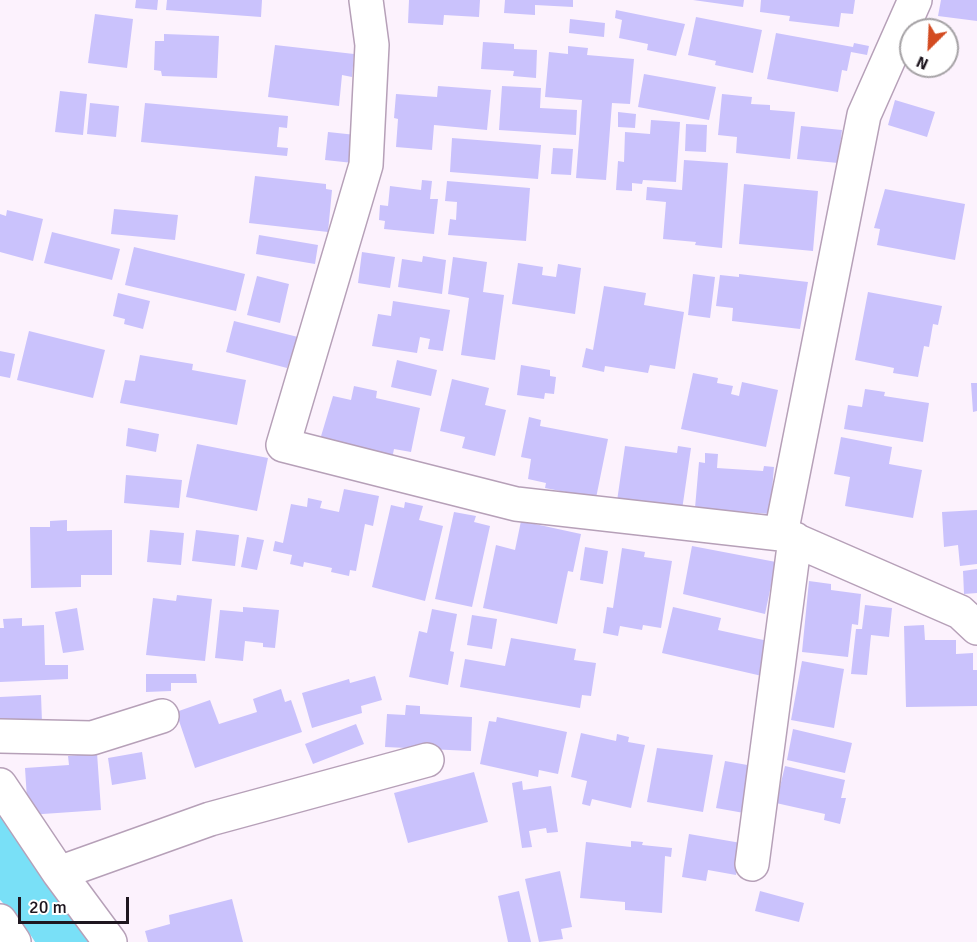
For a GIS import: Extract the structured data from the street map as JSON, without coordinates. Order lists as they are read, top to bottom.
{
  "scale_bar": "20 m",
  "north": "bottom left"
}
